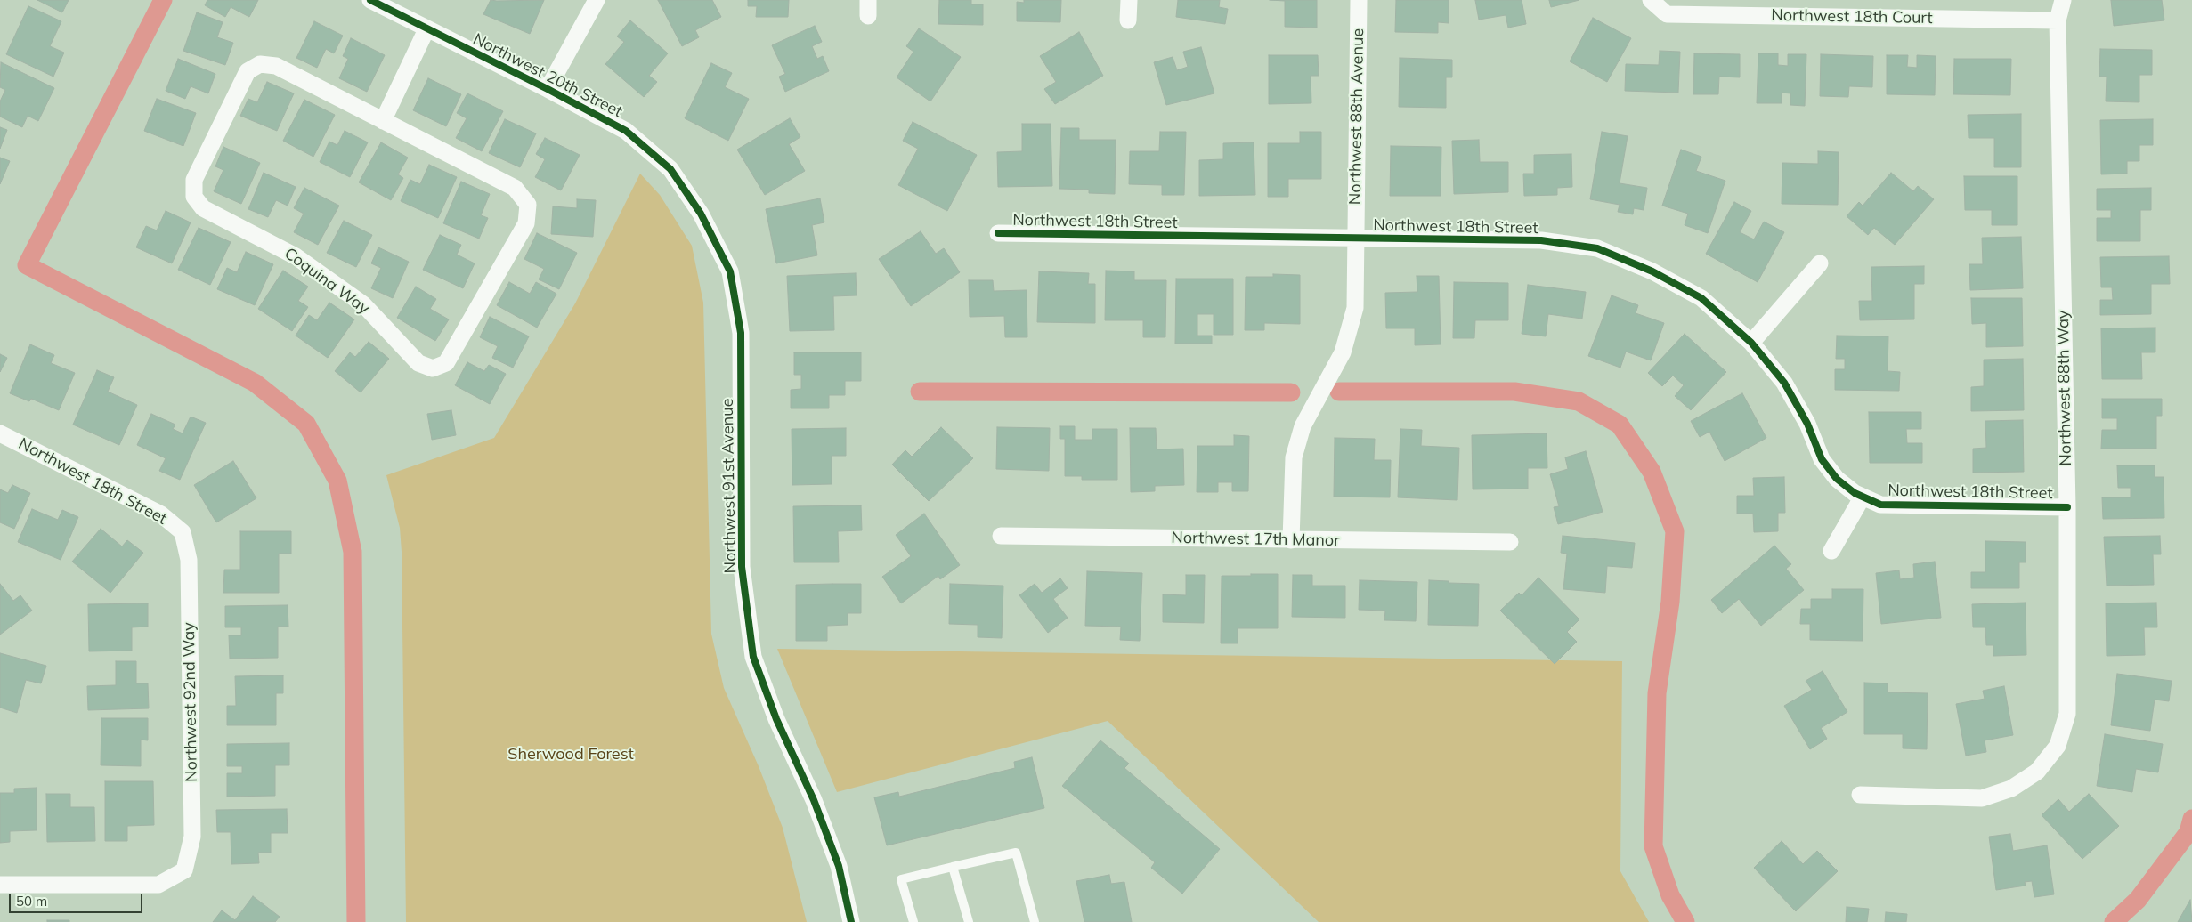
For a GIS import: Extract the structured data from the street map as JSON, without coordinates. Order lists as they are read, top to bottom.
{
  "streets": {
    "street": [
      "Northwest 18th Court",
      "Northwest 20th Street",
      "Northwest 88th Avenue",
      "Northwest 18th Street",
      "Coquina Way",
      "Northwest 88th Way",
      "Northwest 91st Avenue",
      "Northwest 17th Manor",
      "Northwest 92nd Way"
    ]
  },
  "crossings": [
    ["Northwest 18th Court", "Northwest 88th Way"],
    ["Northwest 20th Street", "Northwest 91st Avenue"],
    ["Northwest 88th Avenue", "Northwest 18th Street"],
    ["Northwest 88th Avenue", "Northwest 17th Manor"],
    ["Northwest 18th Street", "Northwest 88th Way"],
    ["Northwest 18th Street", "Northwest 92nd Way"]
  ],
  "parks": ["Sherwood Forest"],
  "scale_bar": "50 m"
}
